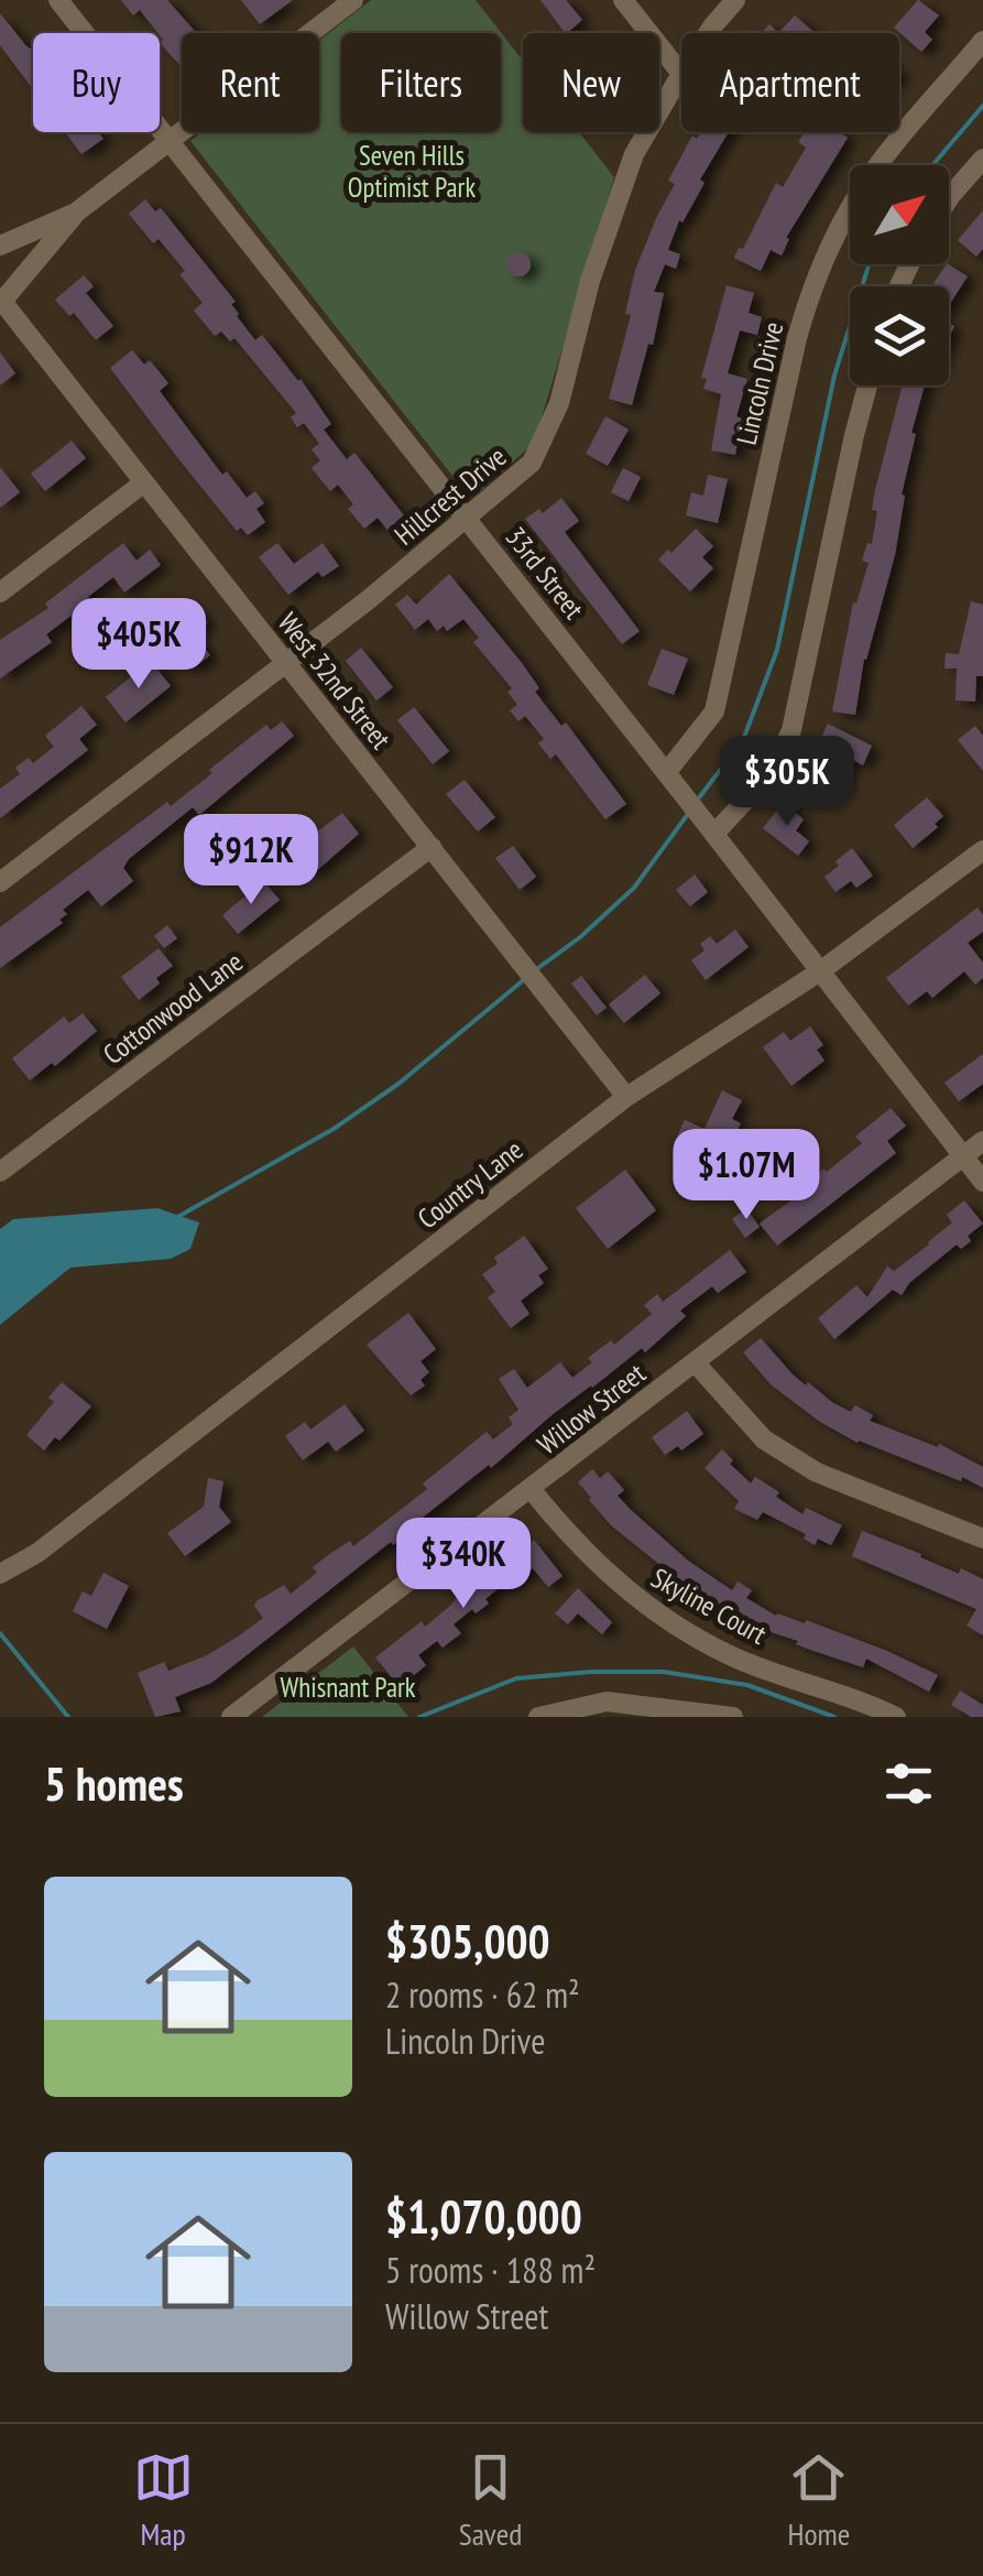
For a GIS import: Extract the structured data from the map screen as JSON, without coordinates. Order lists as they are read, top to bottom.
{
  "streets": {
    "street": [
      "Lincoln Drive",
      "Hillcrest Drive",
      "33rd Street",
      "West 32nd Street",
      "Cottonwood Lane",
      "Country Lane",
      "Willow Street",
      "Skyline Court"
    ]
  },
  "crossings": [
    ["Lincoln Drive", "33rd Street"],
    ["Hillcrest Drive", "33rd Street"],
    ["Hillcrest Drive", "West 32nd Street"],
    ["33rd Street", "Country Lane"],
    ["33rd Street", "Willow Street"],
    ["West 32nd Street", "Cottonwood Lane"],
    ["West 32nd Street", "Country Lane"],
    ["Willow Street", "Skyline Court"]
  ],
  "parks": ["Seven Hills Optimist Park", "Whisnant Park"],
  "north": "top right",
  "page": {
    "chip": [
      "Buy",
      "Rent",
      "Filters",
      "New",
      "Apartment"
    ],
    "price": [
      "$405K",
      "$305K",
      "$912K",
      "$1.07M",
      "$340K"
    ],
    "heading": "5 homes",
    "list": [
      {
        "name": "$305,000",
        "note": "2 rooms · 62 m² · Lincoln Drive"
      },
      {
        "name": "$1,070,000",
        "note": "5 rooms · 188 m² · Willow Street"
      }
    ],
    "tabs": ["Map", "Saved", "Home"]
  }
}
